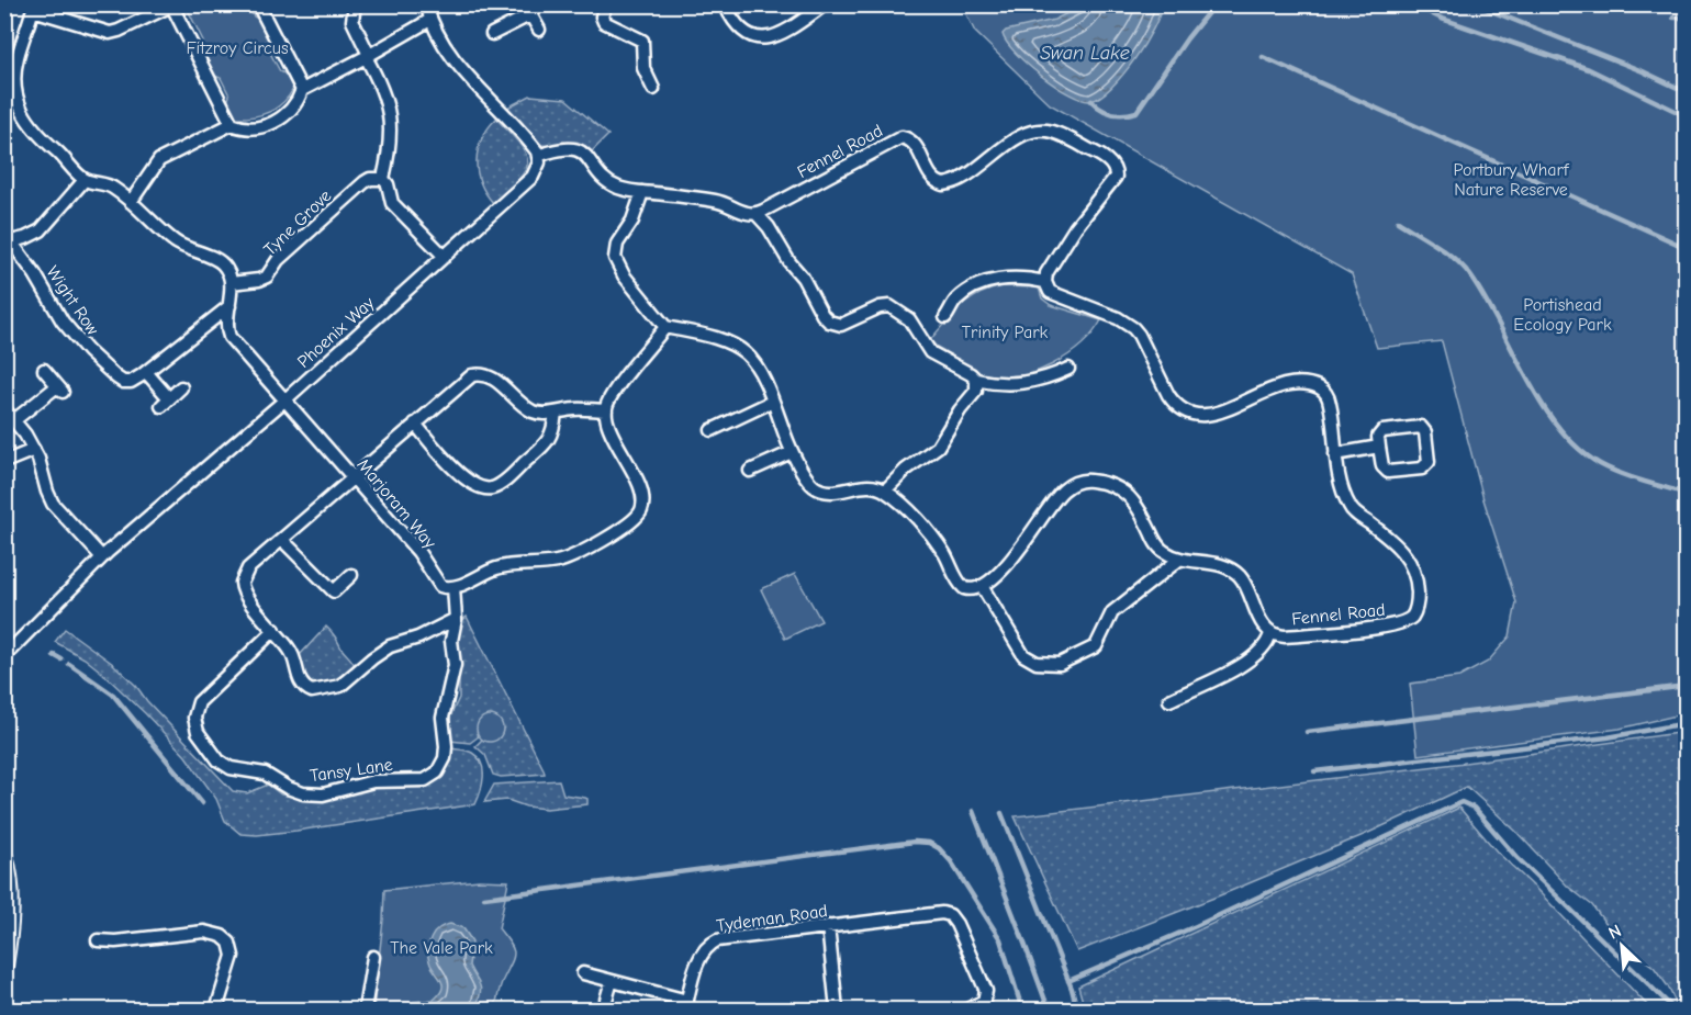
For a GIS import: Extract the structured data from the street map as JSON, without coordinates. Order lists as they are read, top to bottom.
{
  "streets": {
    "street": [
      "Fennel Road",
      "Tyne Grove",
      "Wight Row",
      "Phoenix Way",
      "Marjoram Way",
      "Tansy Lane",
      "Tydeman Road"
    ]
  },
  "crossings": [
    ["Tyne Grove", "Marjoram Way"],
    ["Wight Row", "Marjoram Way"],
    ["Phoenix Way", "Marjoram Way"],
    ["Marjoram Way", "Tansy Lane"]
  ],
  "water": ["Swan Lake"],
  "parks": [
    "Fitzroy Circus",
    "Portbury Wharf Nature Reserve",
    "Portishead Ecology Park",
    "Trinity Park",
    "The Vale Park"
  ],
  "north": "top left"
}
